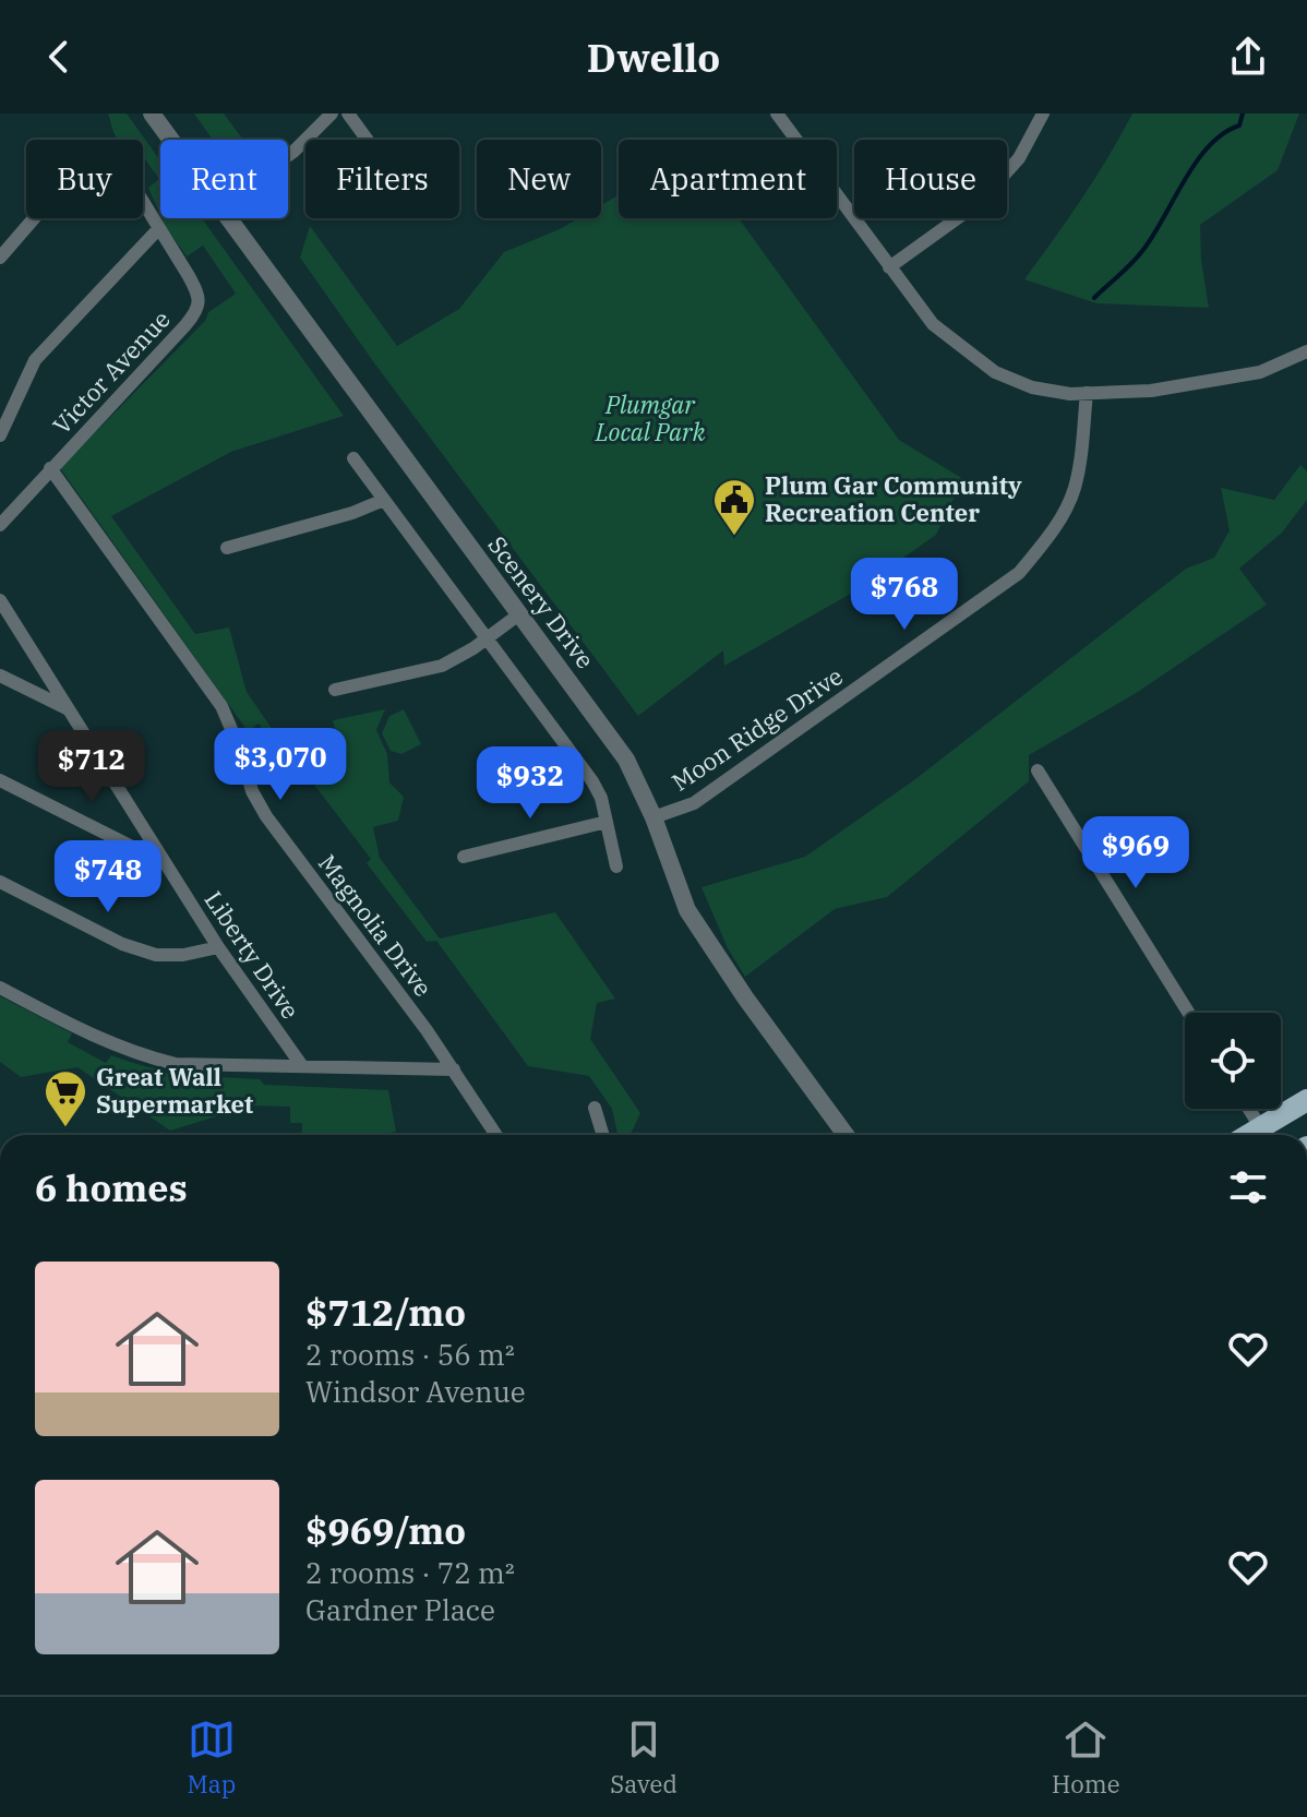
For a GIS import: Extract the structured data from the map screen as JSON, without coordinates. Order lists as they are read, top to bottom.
{
  "streets": {
    "street": [
      "Victor Avenue",
      "Scenery Drive",
      "Moon Ridge Drive",
      "Magnolia Drive",
      "Liberty Drive"
    ]
  },
  "crossings": [
    ["Victor Avenue", "Magnolia Drive"],
    ["Scenery Drive", "Moon Ridge Drive"]
  ],
  "parks": ["Plumgar Local Park"],
  "places": {
    "public building": ["Plum Gar Community Recreation Center"],
    "supermarket": ["Great Wall Supermarket"]
  },
  "page": {
    "header": "Dwello",
    "chip": [
      "Buy",
      "Rent",
      "Filters",
      "New",
      "Apartment",
      "House"
    ],
    "price": [
      "$768",
      "$3,070",
      "$712",
      "$932",
      "$969",
      "$748"
    ],
    "heading": "6 homes",
    "list": [
      {
        "name": "$712/mo",
        "note": "2 rooms · 56 m² · Windsor Avenue"
      },
      {
        "name": "$969/mo",
        "note": "2 rooms · 72 m² · Gardner Place"
      }
    ],
    "tabs": ["Map", "Saved", "Home"]
  }
}
